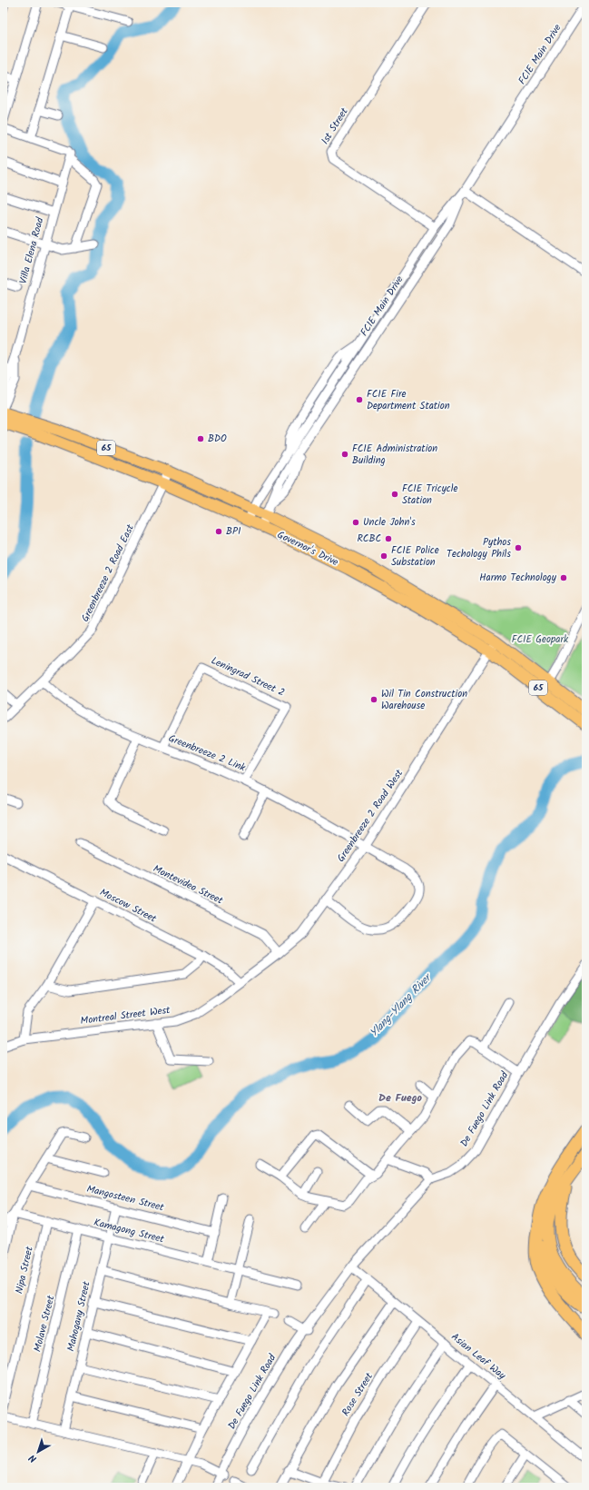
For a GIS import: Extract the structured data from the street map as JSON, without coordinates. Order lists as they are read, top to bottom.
{
  "streets": {
    "main road": ["65", "Governor's Drive"],
    "street": [
      "FCIE Main Drive",
      "1st Street",
      "Villa Elena Road",
      "Greenbreeze 2 Road East",
      "Leningrad Street 2",
      "Greenbreeze 2 Link",
      "Greenbreeze 2 Road West",
      "Montevideo Street",
      "Moscow Street",
      "Montreal Street West",
      "De Fuego Link Road",
      "Mangosteen Street",
      "Kamagong Street",
      "Nipa Street",
      "Mahogany Street",
      "Molave Street",
      "Asian Leaf Way",
      "Rose Street"
    ]
  },
  "crossings": [
    ["FCIE Main Drive", "1st Street"],
    ["FCIE Main Drive", "Governor's Drive"],
    ["Governor's Drive", "Greenbreeze 2 Road East"],
    ["Governor's Drive", "Greenbreeze 2 Road West"],
    ["Greenbreeze 2 Road East", "Greenbreeze 2 Link"],
    ["Leningrad Street 2", "Greenbreeze 2 Link"],
    ["Greenbreeze 2 Link", "Greenbreeze 2 Road West"],
    ["Greenbreeze 2 Road West", "Montevideo Street"],
    ["Greenbreeze 2 Road West", "Moscow Street"],
    ["Greenbreeze 2 Road West", "Montreal Street West"],
    ["Moscow Street", "Montreal Street West"],
    ["Mangosteen Street", "Mahogany Street"],
    ["Kamagong Street", "Nipa Street"],
    ["Kamagong Street", "Mahogany Street"],
    ["Kamagong Street", "Molave Street"],
    ["Asian Leaf Way", "Rose Street"]
  ],
  "districts": ["De Fuego"],
  "water": ["Ylang-Ylang River"],
  "parks": ["FCIE Geopark"],
  "places": [
    "FCIE Fire Department Station",
    "BDO",
    "FCIE Administration Building",
    "FCIE Tricycle Station",
    "Uncle John's",
    "BPI",
    "RCBC",
    "Pythos Techology Phils",
    "FCIE Police Substation",
    "Harmo Technology",
    "Wil Tin Construction Warehouse"
  ],
  "north": "bottom left"
}
